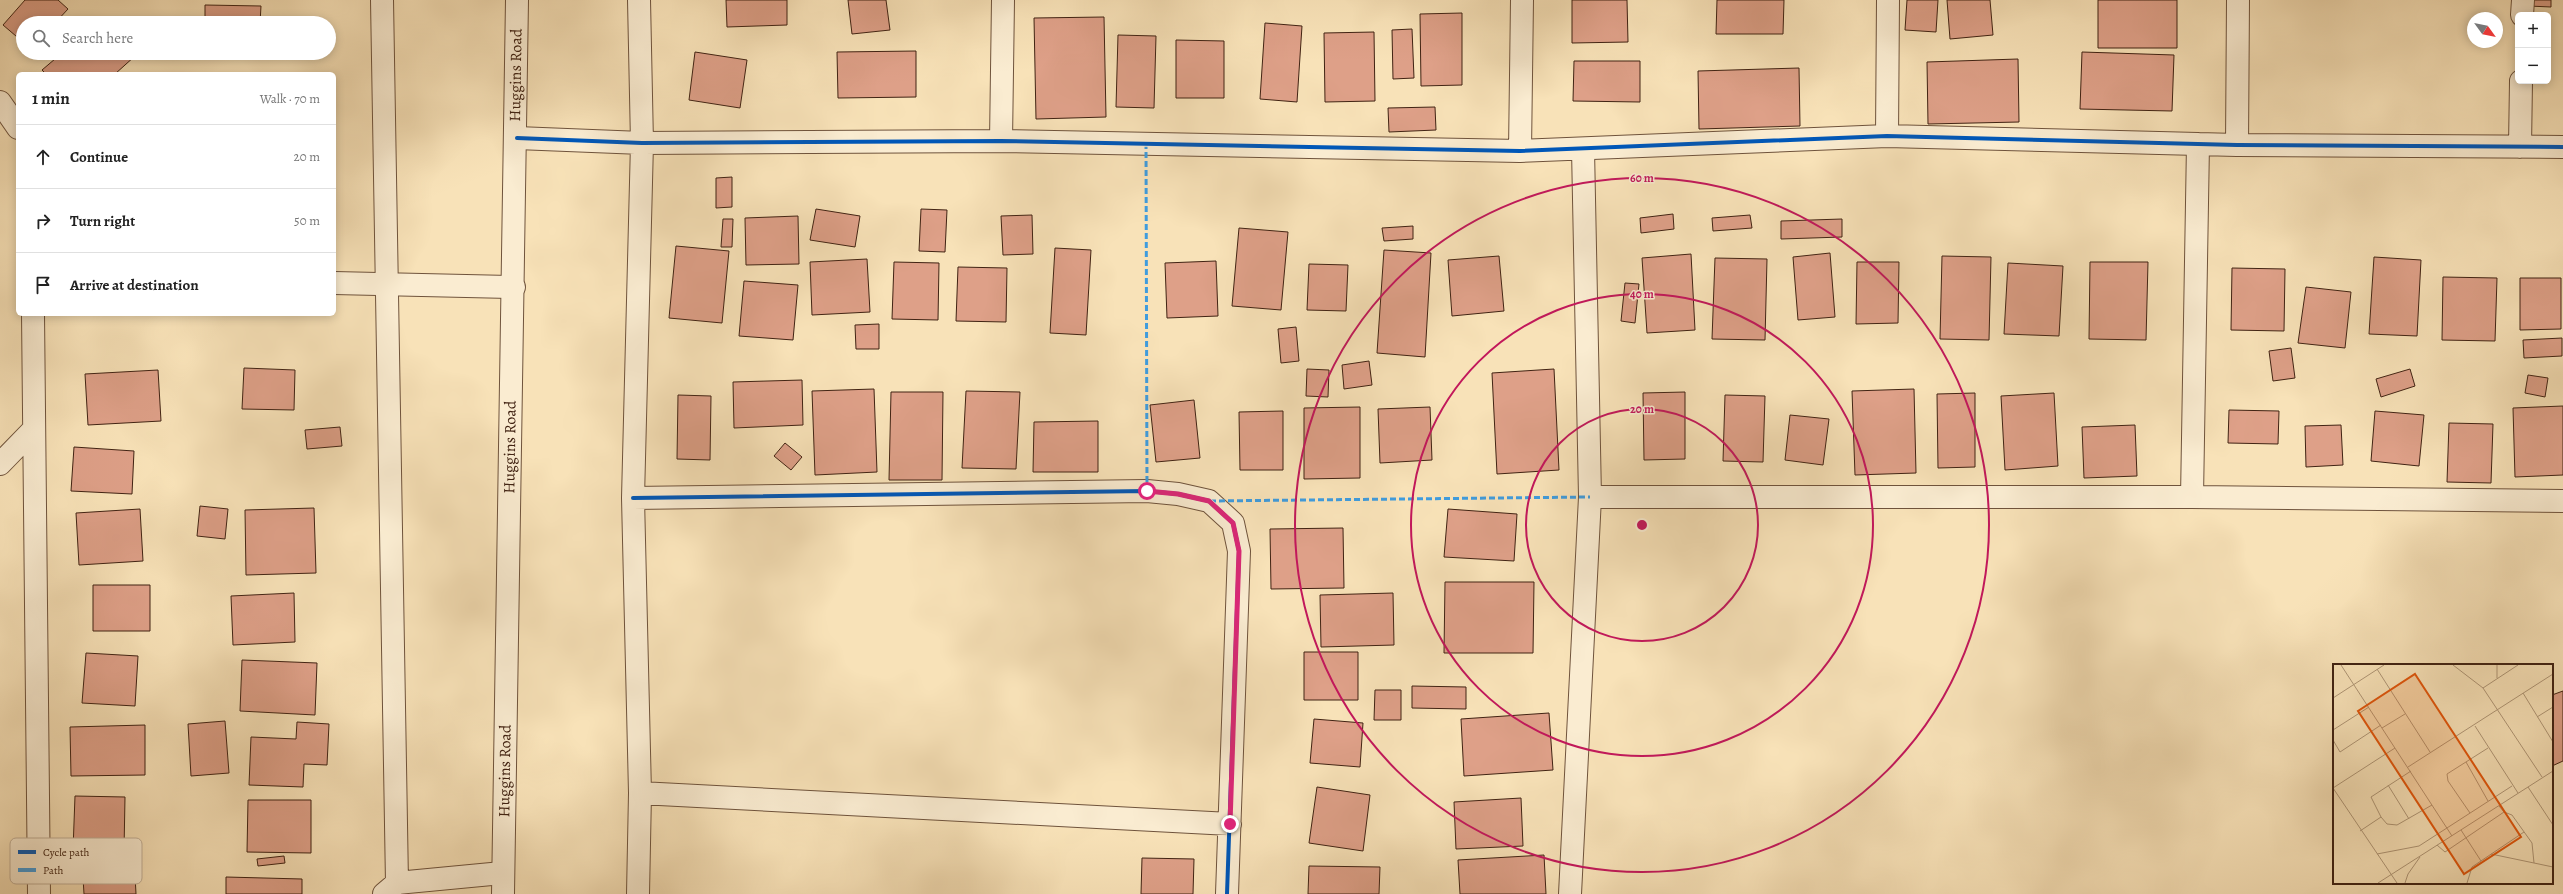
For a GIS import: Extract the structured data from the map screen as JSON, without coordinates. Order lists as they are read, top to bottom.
{
  "streets": {
    "street": ["Huggins Road"]
  },
  "legend": ["Cycle path", "Path"],
  "north": "bottom right",
  "page": {
    "map_buttons": ["+", "−"],
    "search": "Search here",
    "heading": ["1 min", "Walk · 70 m"],
    "list": [
      ["Continue", "20 m"],
      ["Turn right", "50 m"],
      "Arrive at destination"
    ]
  },
  "rings": ["60 m", "40 m", "20 m"]
}
